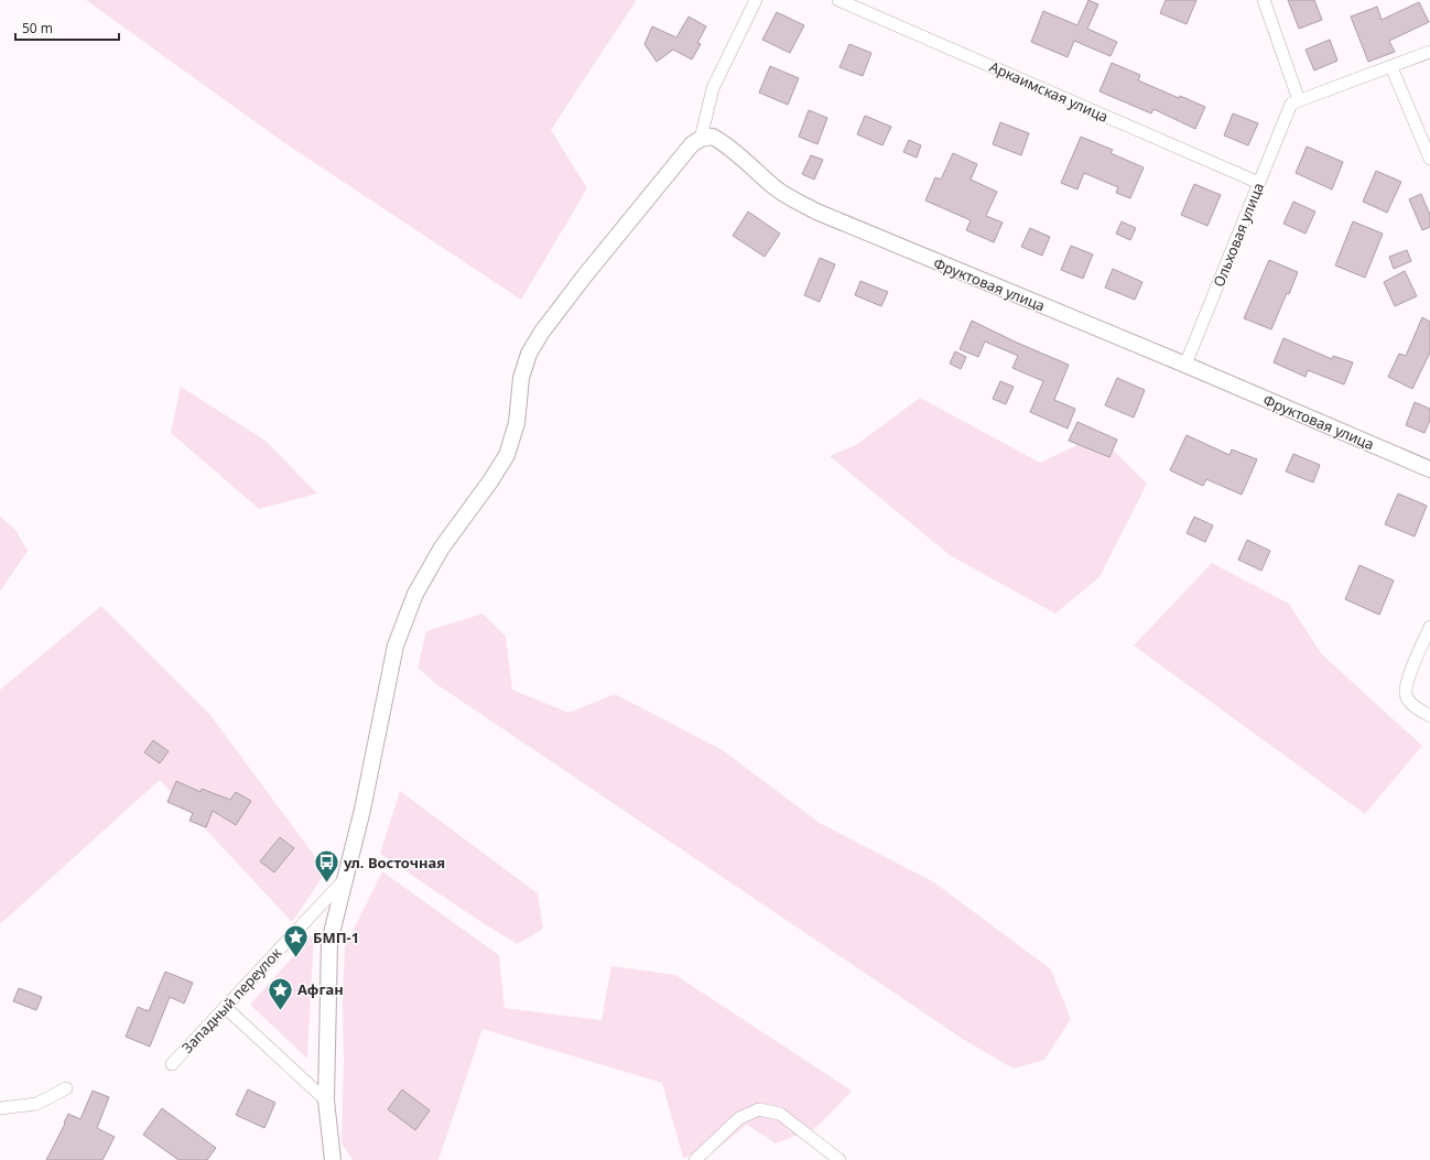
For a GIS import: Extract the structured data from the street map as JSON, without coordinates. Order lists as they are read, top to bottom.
{
  "streets": {
    "street": [
      "Аркаимская улица",
      "Ольховая улица",
      "Фруктовая улица",
      "Западный переулок"
    ]
  },
  "crossings": [
    ["Аркаимская улица", "Ольховая улица"],
    ["Ольховая улица", "Фруктовая улица"]
  ],
  "places": {
    "bus stop": ["ул. Восточная"],
    "place": ["БМП-1", "Афган"]
  },
  "scale_bar": "50 m"
}
